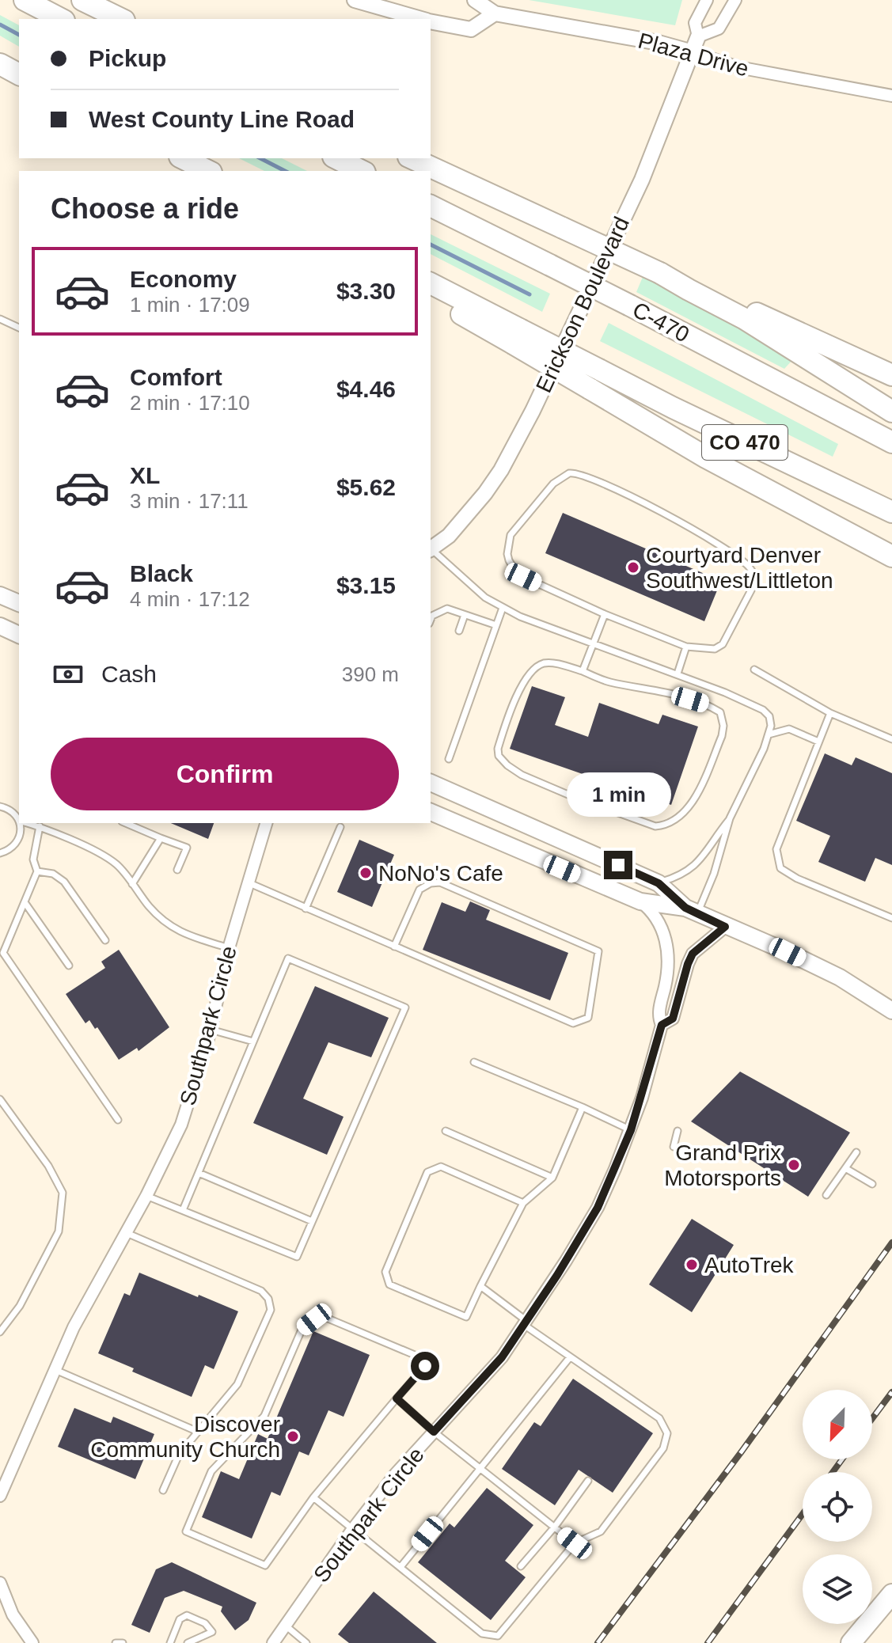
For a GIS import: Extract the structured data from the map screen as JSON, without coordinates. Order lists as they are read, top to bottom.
{
  "streets": {
    "highway": ["C-470", "CO 470"],
    "street": ["Plaza Drive", "Erickson Boulevard", "Southpark Circle"]
  },
  "crossings": [
    ["Plaza Drive", "Erickson Boulevard"]
  ],
  "places": [
    "Courtyard Denver Southwest/Littleton",
    "NoNo's Cafe",
    "Grand Prix Motorsports",
    "AutoTrek",
    "Discover Community Church"
  ],
  "north": "bottom left",
  "page": {
    "banner": ["Pickup", "West County Line Road"],
    "heading": "Choose a ride",
    "list": [
      {
        "name": "Economy",
        "note": "1 min · 17:09",
        "value": "$3.30"
      },
      {
        "name": "Comfort",
        "note": "2 min · 17:10",
        "value": "$4.46"
      },
      {
        "name": "XL",
        "note": "3 min · 17:11",
        "value": "$5.62"
      },
      {
        "name": "Black",
        "note": "4 min · 17:12",
        "value": "$3.15"
      }
    ],
    "pay": ["Cash", "390 m"],
    "buttons": "Confirm",
    "bubble": "1 min"
  }
}
